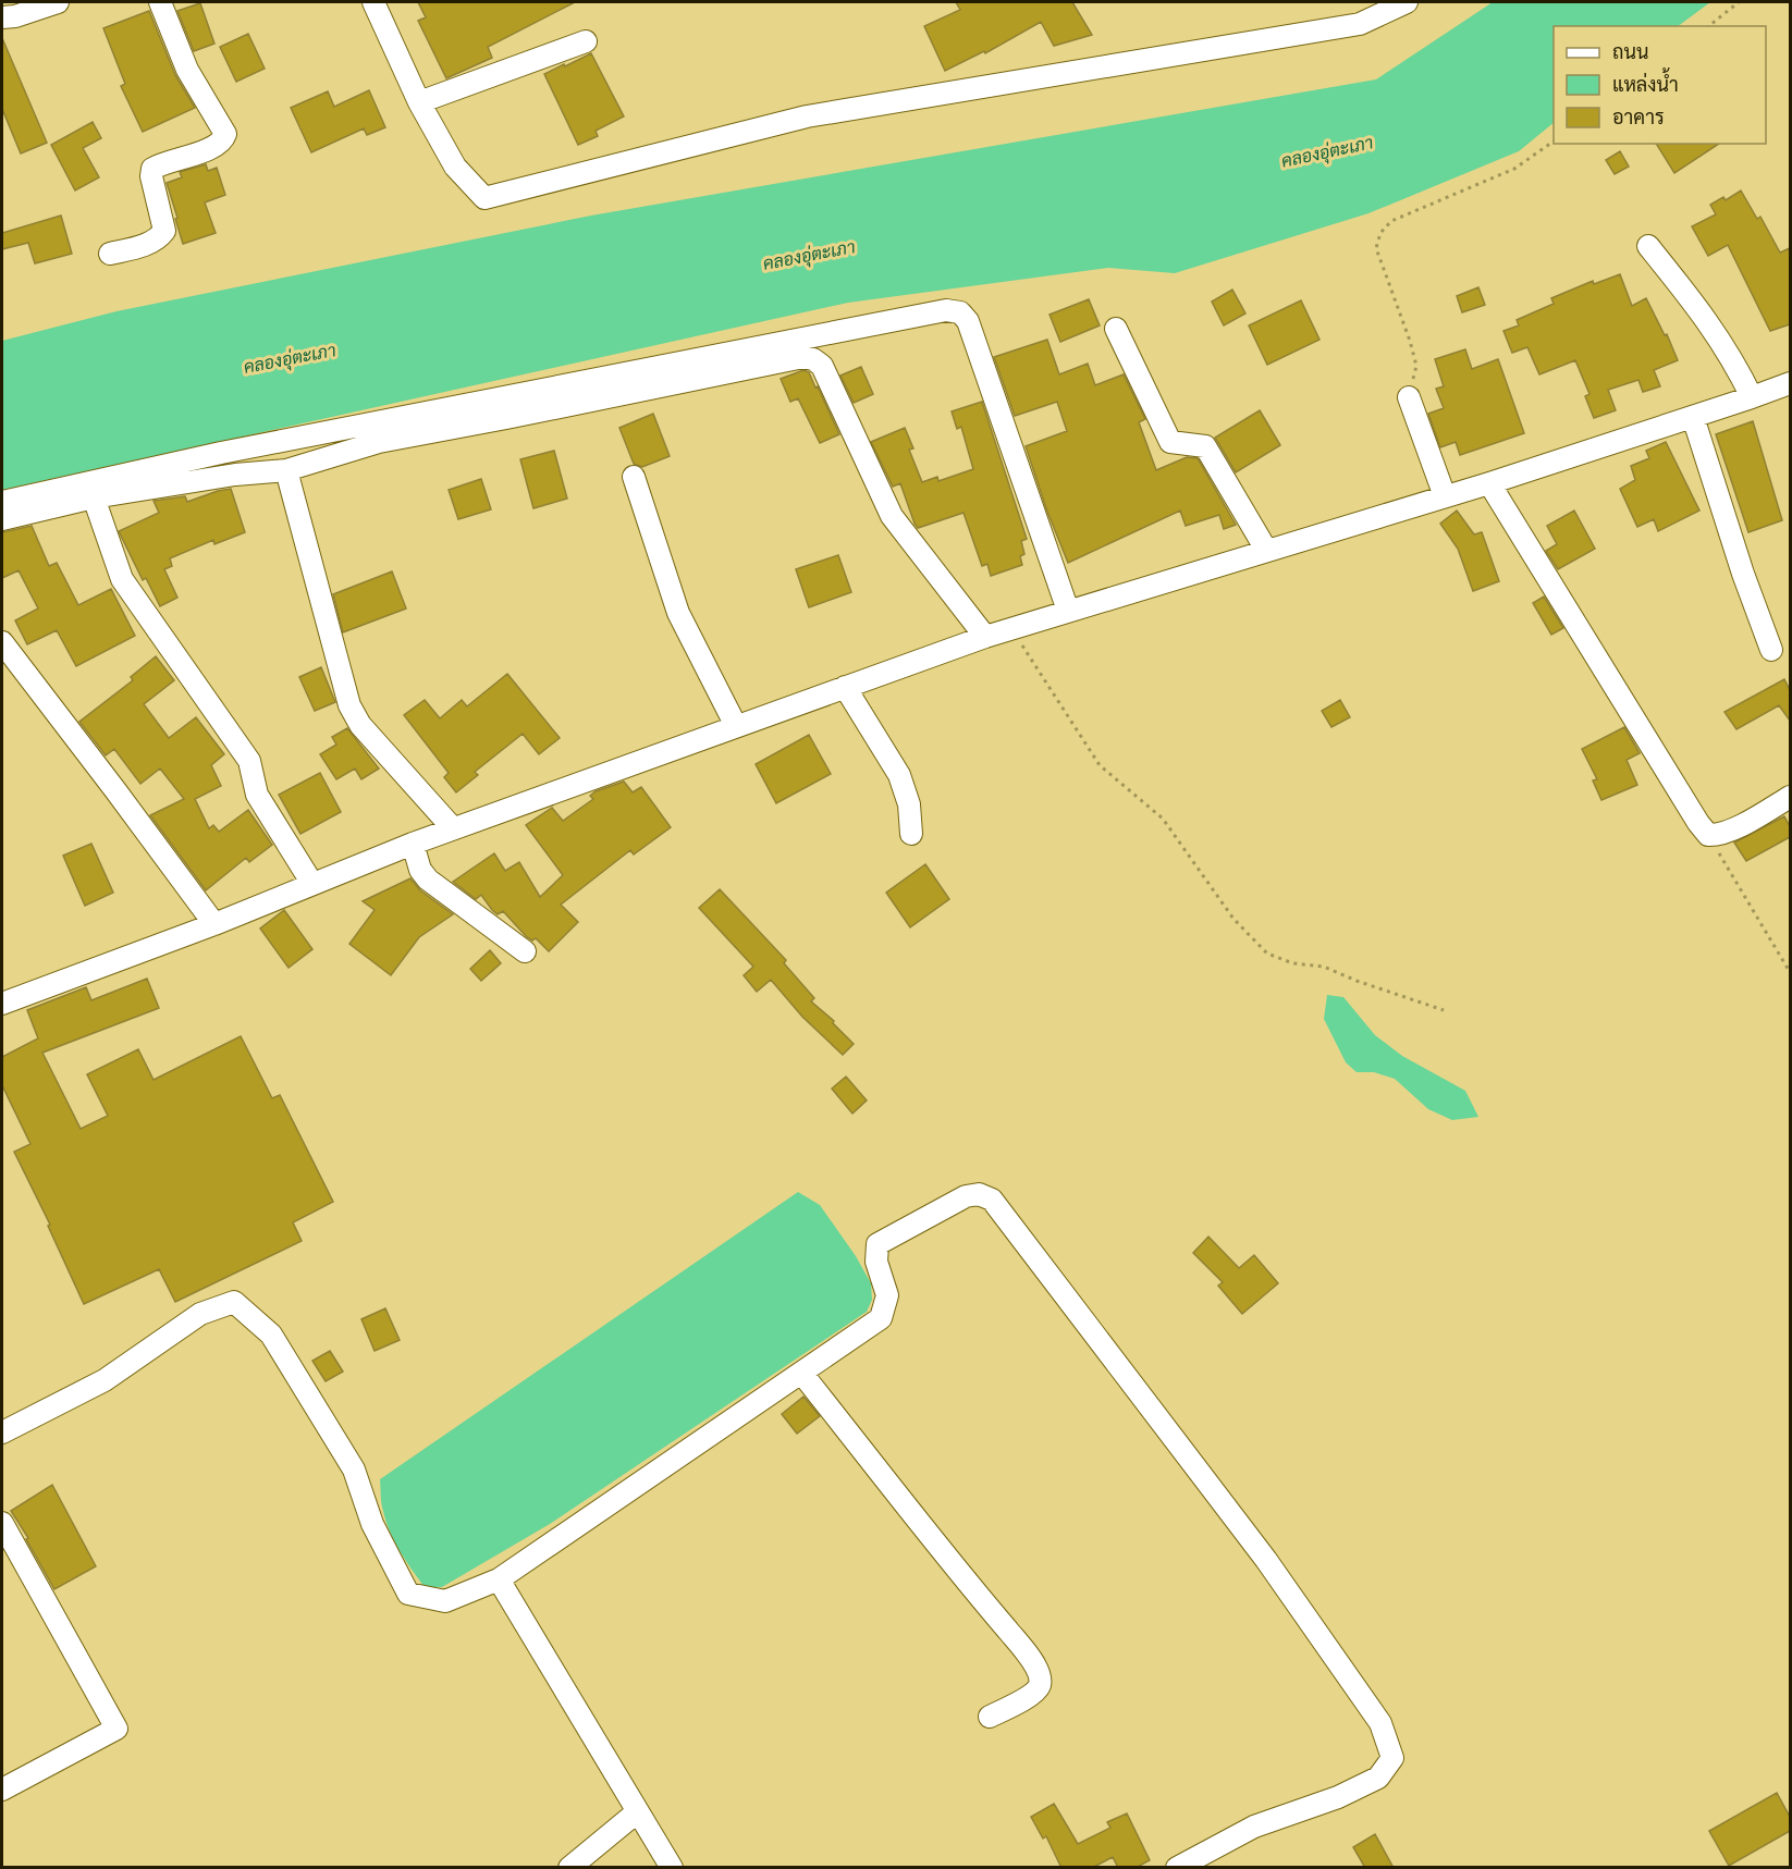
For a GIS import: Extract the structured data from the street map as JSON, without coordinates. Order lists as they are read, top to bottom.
{
  "water": ["คลองอุ่ตะเภา"],
  "legend": ["ถนน", "แหล่งน้ำ", "อาคาร"]
}
